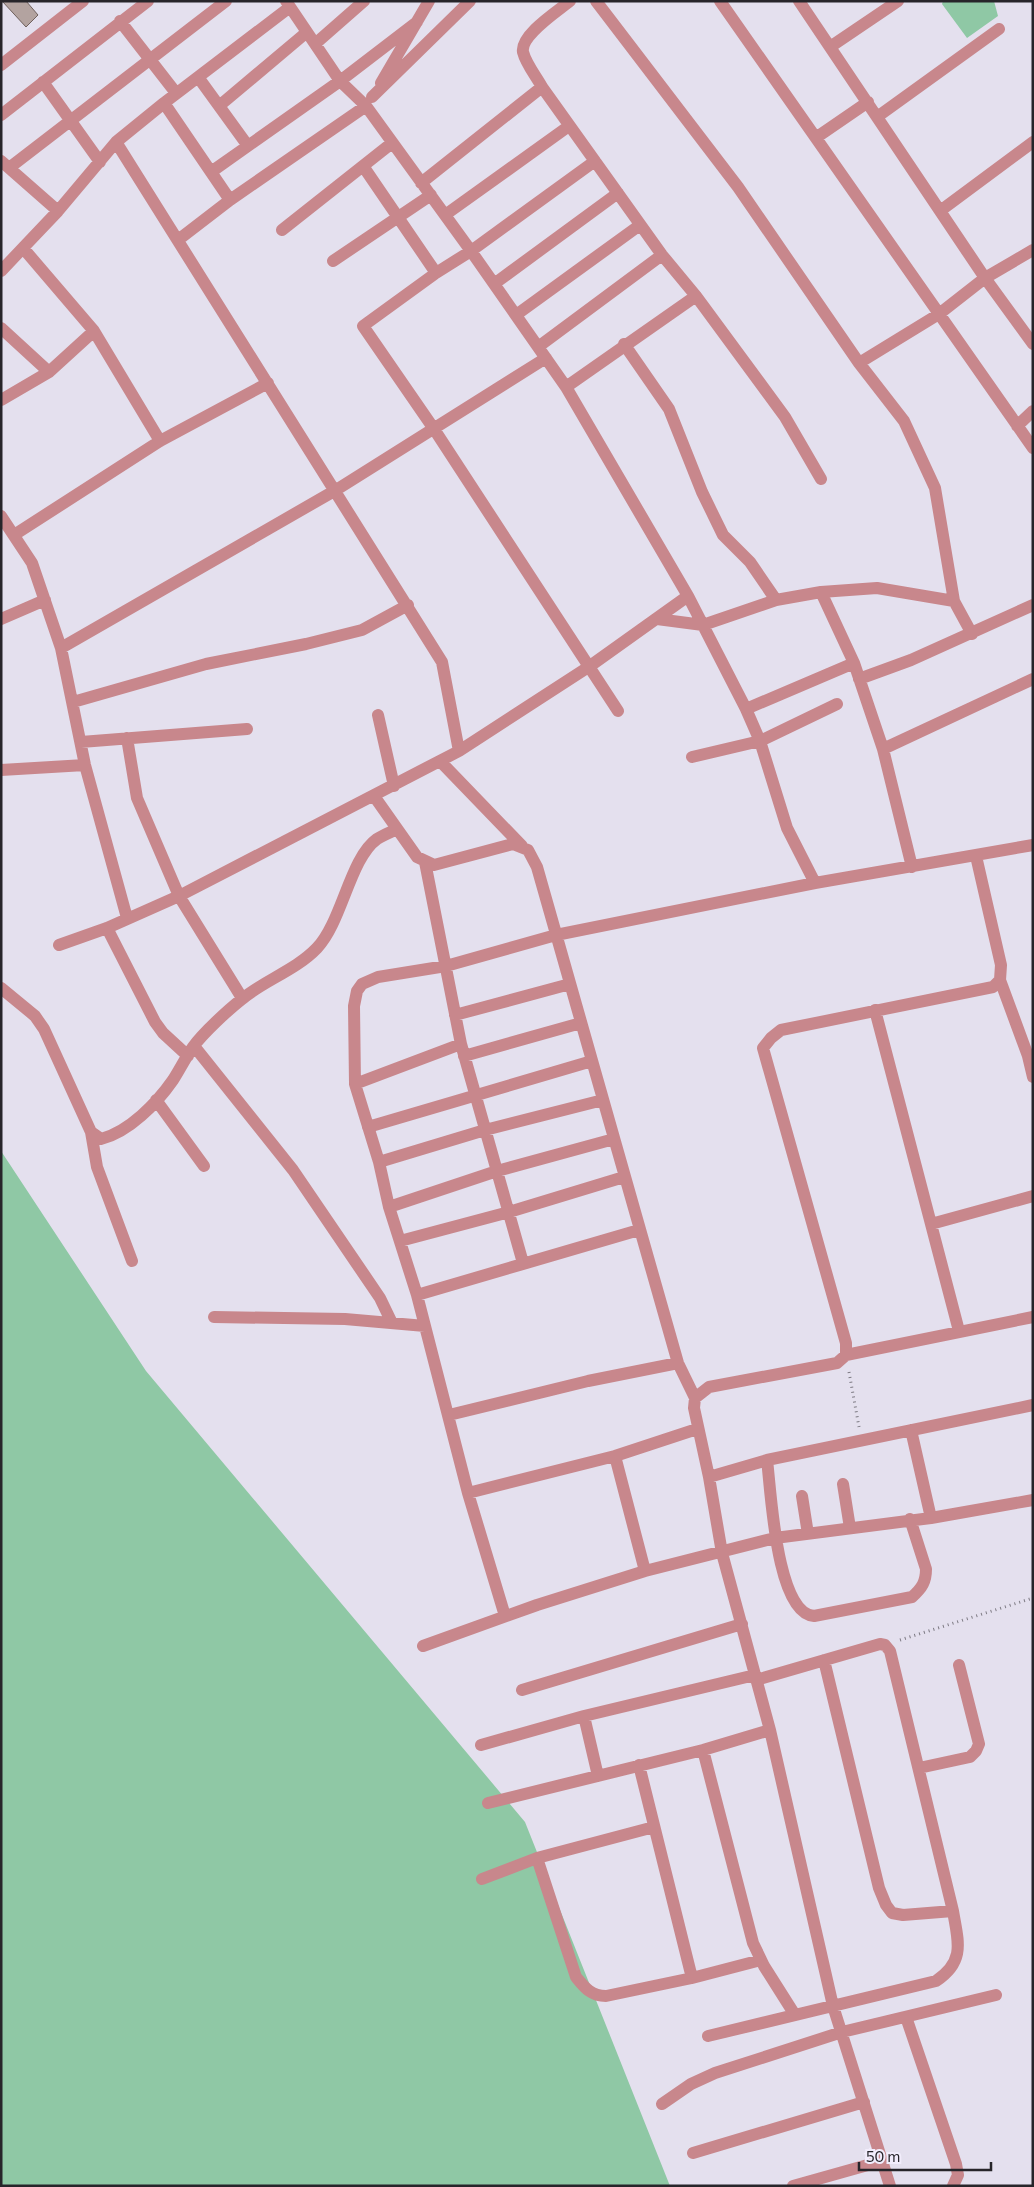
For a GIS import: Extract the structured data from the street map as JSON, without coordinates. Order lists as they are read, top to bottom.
{
  "scale_bar": "50 m"
}
